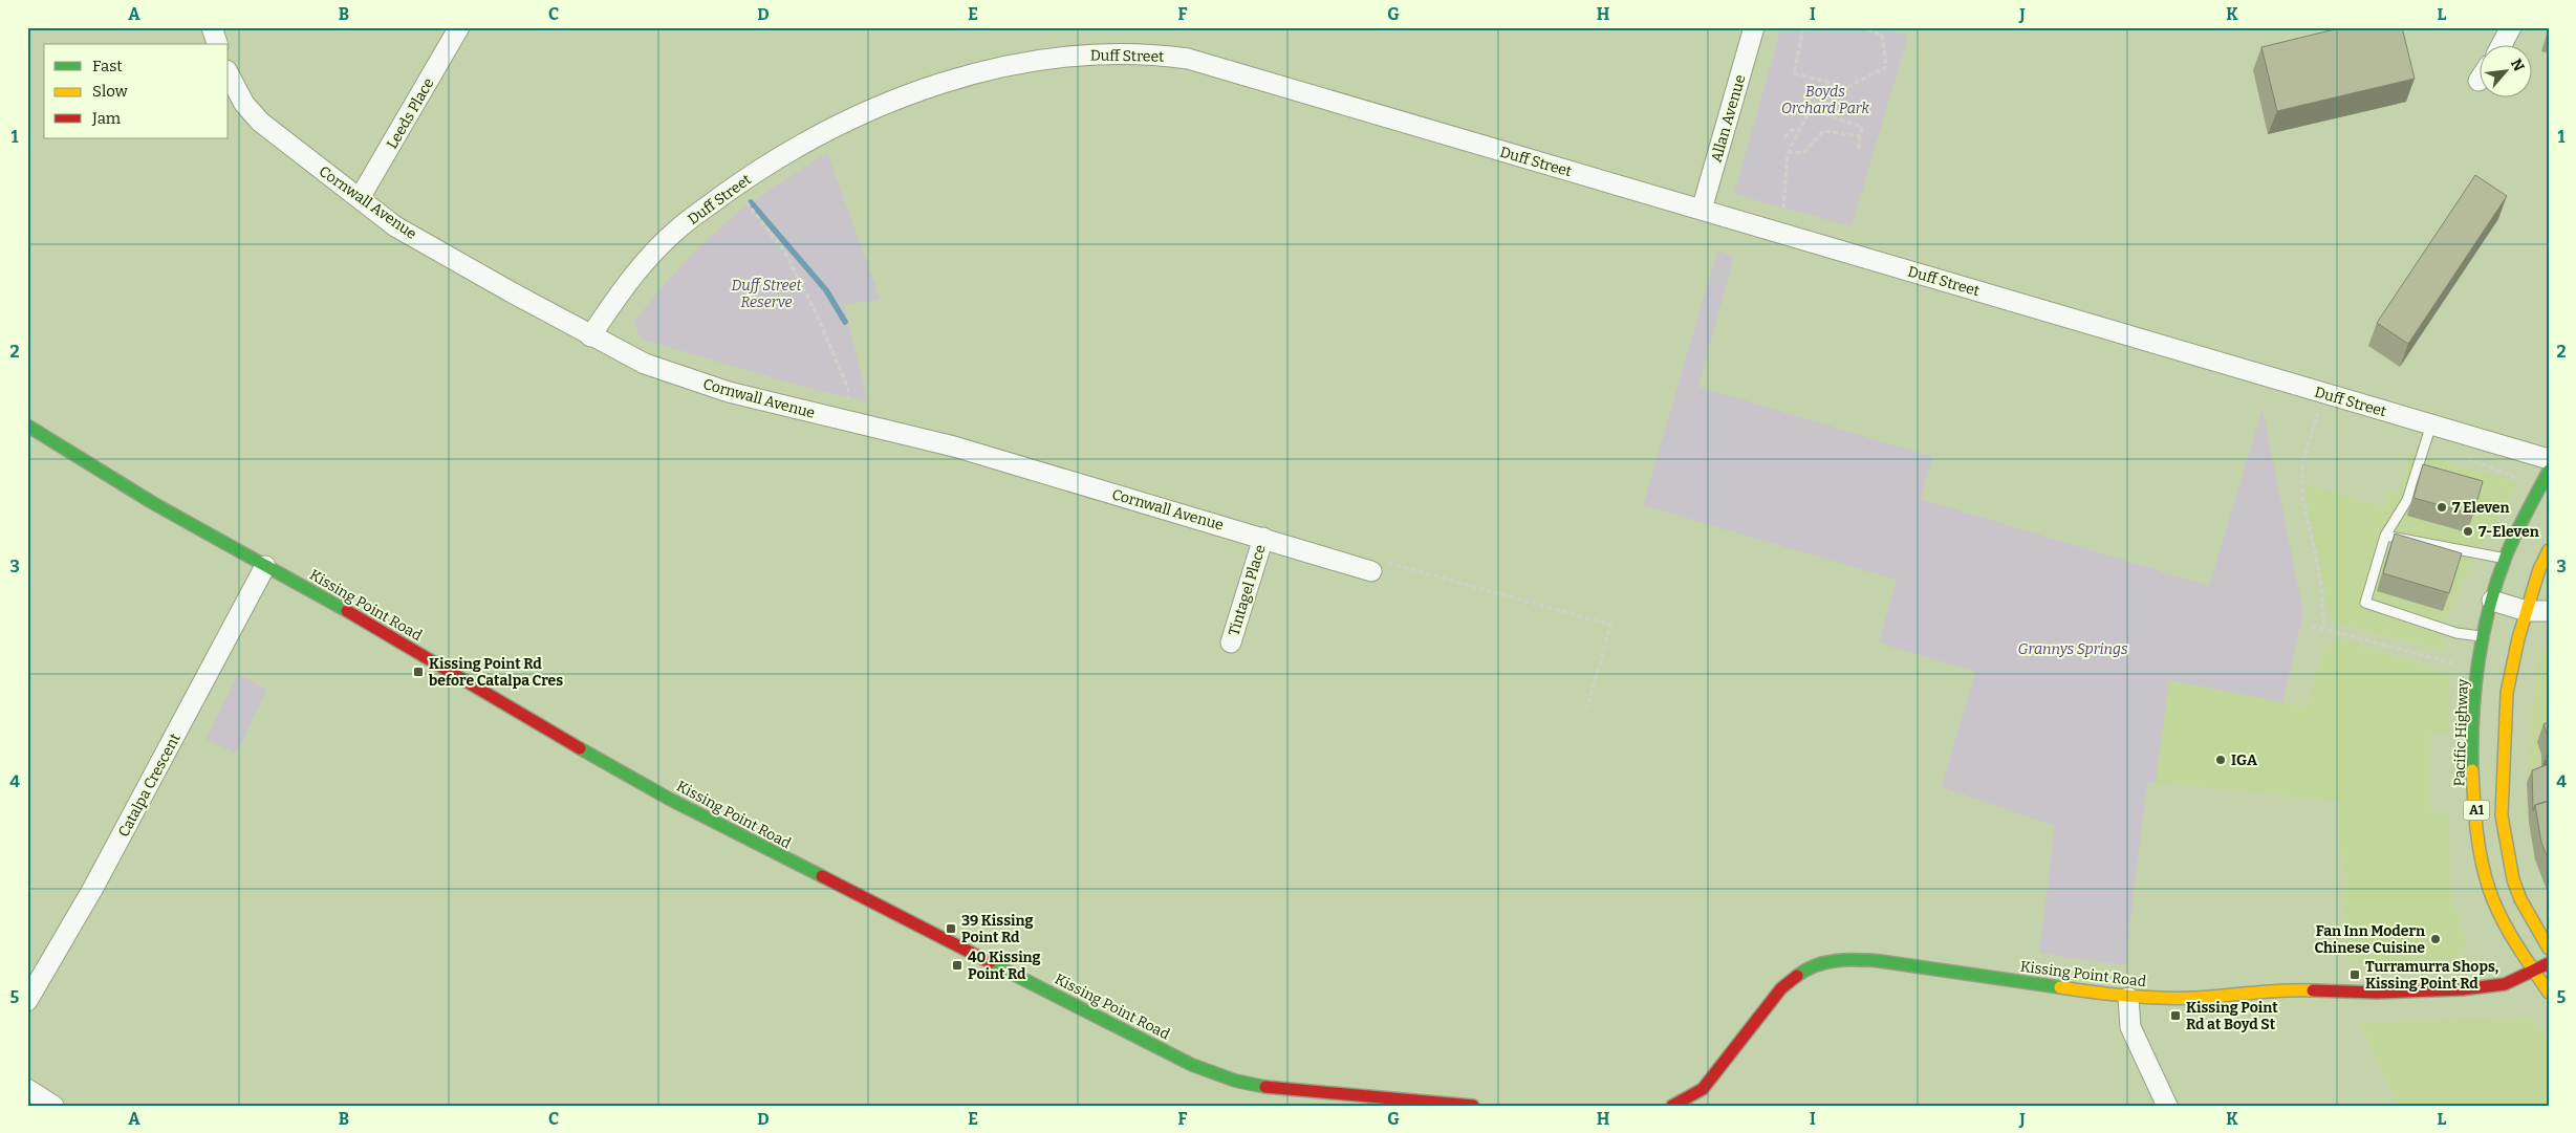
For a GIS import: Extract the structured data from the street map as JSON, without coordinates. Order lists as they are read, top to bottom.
{
  "streets": {
    "main road": ["Kissing Point Road", "Pacific Highway", "A1"],
    "street": [
      "Duff Street",
      "Leeds Place",
      "Allan Avenue",
      "Cornwall Avenue",
      "Tintagel Place",
      "Catalpa Crescent"
    ]
  },
  "crossings": [
    ["Duff Street", "Allan Avenue"],
    ["Duff Street", "Cornwall Avenue"],
    ["Leeds Place", "Cornwall Avenue"],
    ["Cornwall Avenue", "Tintagel Place"],
    ["Kissing Point Road", "Pacific Highway"],
    ["Kissing Point Road", "Catalpa Crescent"]
  ],
  "parks": ["Boyds Orchard Park", "Duff Street Reserve", "Grannys Springs"],
  "places": {
    "other": [
      "7 Eleven",
      "7-Eleven",
      "IGA",
      "Fan Inn Modern Chinese Cuisine"
    ],
    "transit": [
      "Kissing Point Rd before Catalpa Cres",
      "39 Kissing Point Rd",
      "40 Kissing Point Rd",
      "Turramurra Shops, Kissing Point Rd",
      "Kissing Point Rd at Boyd St"
    ]
  },
  "legend": ["Fast", "Slow", "Jam"],
  "north": "top right",
  "grid": {
    "columns": [
      "A",
      "B",
      "C",
      "D",
      "E",
      "F",
      "G",
      "H",
      "I",
      "J",
      "K",
      "L"
    ],
    "rows": [
      "1",
      "2",
      "3",
      "4",
      "5"
    ]
  }
}
